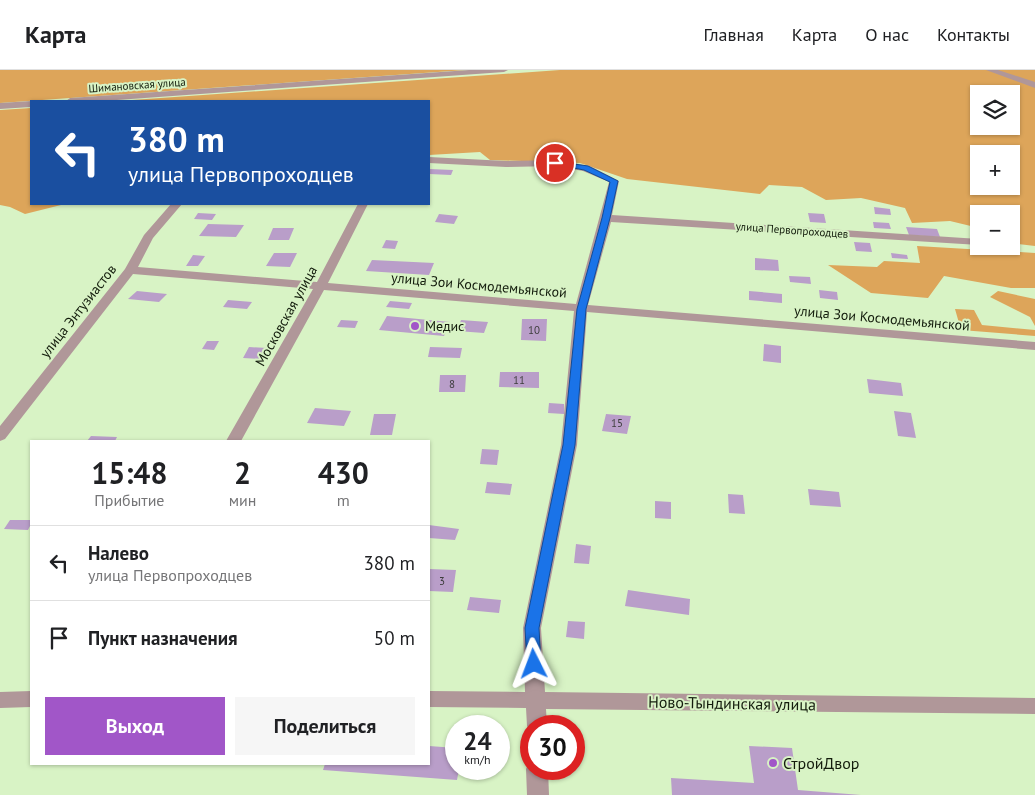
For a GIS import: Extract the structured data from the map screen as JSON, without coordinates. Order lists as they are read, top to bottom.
{
  "streets": {
    "street": [
      "Шимановская улица",
      "улица Первопроходцев",
      "улица Зои Космодемьянской",
      "улица Энтузиастов",
      "Московская улица",
      "Ново-Тындинская улица"
    ]
  },
  "crossings": [
    ["улица Зои Космодемьянской", "улица Энтузиастов"],
    ["улица Зои Космодемьянской", "Московская улица"]
  ],
  "places": ["Медис", "СтройДвор"],
  "house_numbers": [
    "10",
    "11",
    "8",
    "15",
    "3"
  ],
  "page": {
    "header": "Карта",
    "nav": [
      "Главная",
      "Карта",
      "О нас",
      "Контакты"
    ],
    "map_buttons": ["+", "−"],
    "turn": ["380 m", "улица Первопроходцев"],
    "eta": [
      "15:48",
      "Прибытие",
      "2",
      "мин",
      "430",
      "m"
    ],
    "list": [
      {
        "name": "Налево",
        "note": "улица Первопроходцев",
        "value": "380 m"
      },
      {
        "name": "Пункт назначения",
        "value": "50 m"
      }
    ],
    "buttons": ["Выход", "Поделиться"],
    "speed": "24 km/h",
    "limit": "30"
  }
}
